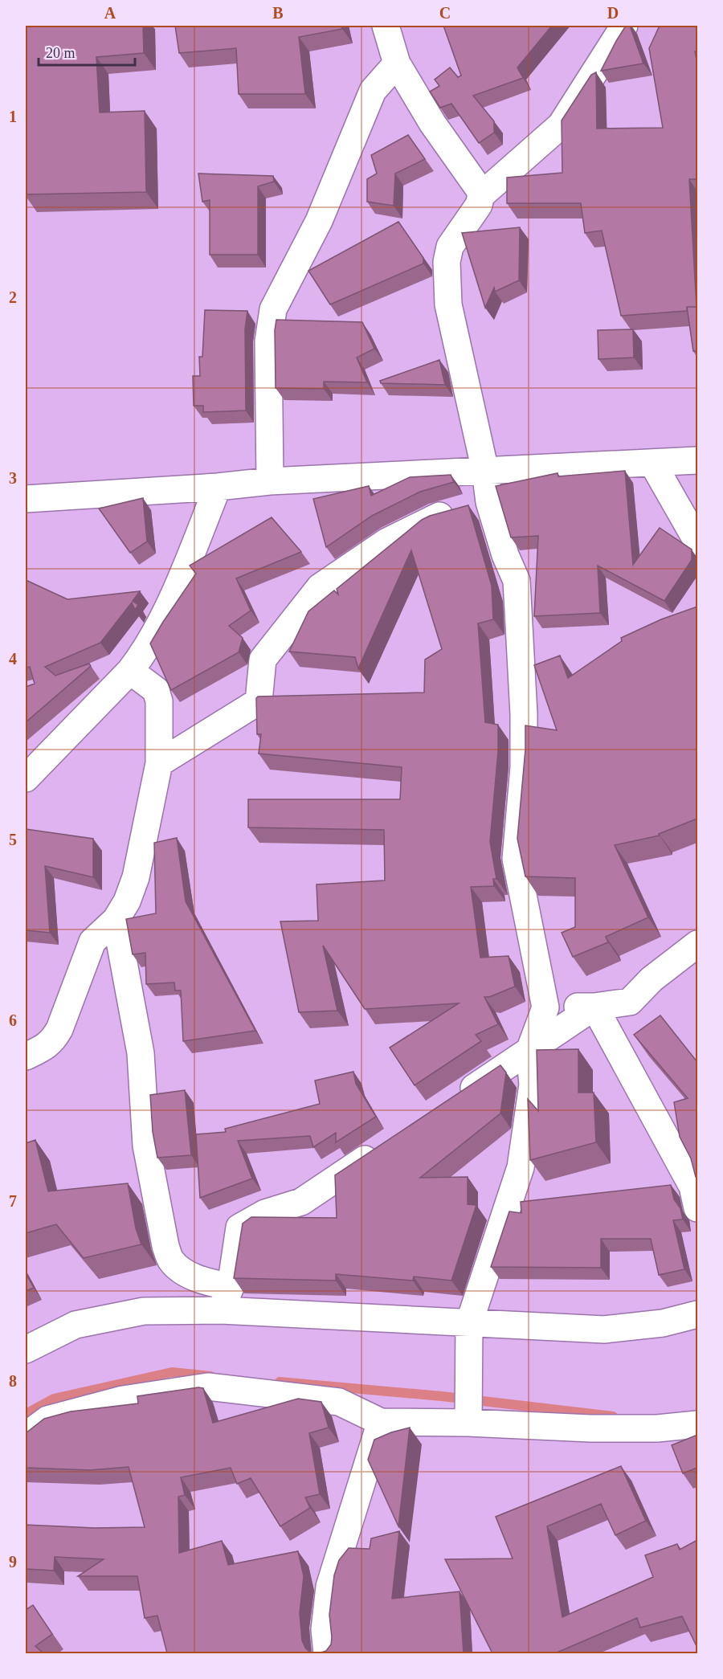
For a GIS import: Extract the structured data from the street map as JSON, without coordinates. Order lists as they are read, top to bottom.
{
  "scale_bar": "20 m",
  "grid": {
    "columns": [
      "A",
      "B",
      "C",
      "D"
    ],
    "rows": [
      "1",
      "2",
      "3",
      "4",
      "5",
      "6",
      "7",
      "8",
      "9"
    ]
  }
}
